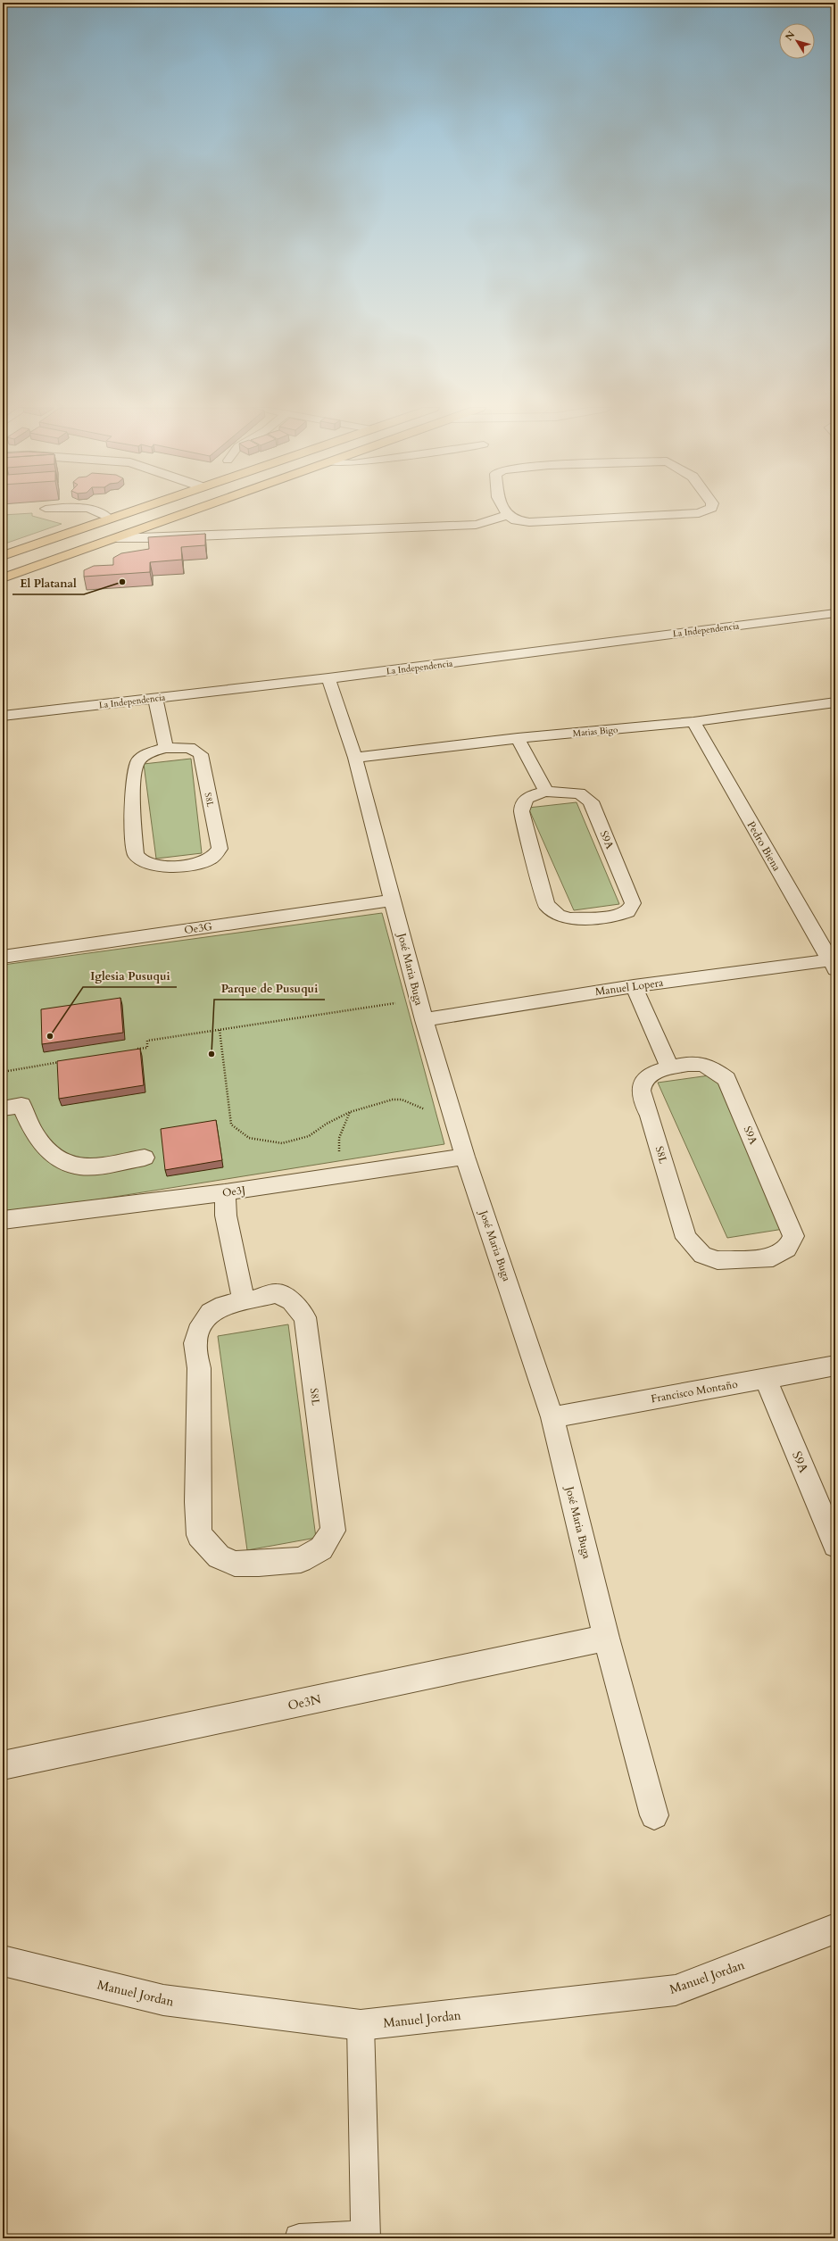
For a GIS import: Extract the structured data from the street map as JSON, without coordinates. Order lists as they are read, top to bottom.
{
  "streets": {
    "street": [
      "La Independencia",
      "Matias Bigo",
      "S8L",
      "S9A",
      "Pedro Biena",
      "Oe3G",
      "José Maria Buga",
      "Manuel Lopera",
      "Oe3J",
      "Francisco Montaño",
      "Oe3N",
      "Manuel Jordan"
    ]
  },
  "crossings": [
    ["La Independencia", "José Maria Buga"],
    ["Matias Bigo", "Pedro Biena"],
    ["Matias Bigo", "José Maria Buga"],
    ["S8L", "S9A"],
    ["S9A", "Francisco Montaño"],
    ["Pedro Biena", "Manuel Lopera"],
    ["Oe3G", "José Maria Buga"],
    ["José Maria Buga", "Manuel Lopera"],
    ["José Maria Buga", "Oe3J"],
    ["José Maria Buga", "Francisco Montaño"],
    ["José Maria Buga", "Oe3N"]
  ],
  "places": ["El Platanal", "Iglesia Pusuqui", "Parque de Pusuqui"],
  "north": "top left"
}
